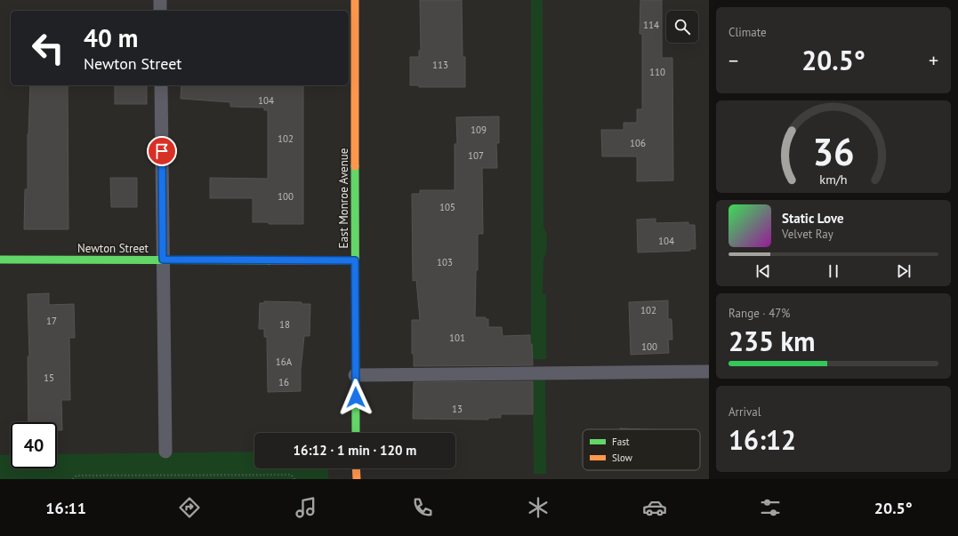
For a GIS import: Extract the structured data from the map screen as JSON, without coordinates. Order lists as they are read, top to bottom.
{
  "streets": {
    "street": ["East Monroe Avenue", "Newton Street"]
  },
  "crossings": [
    ["East Monroe Avenue", "Newton Street"]
  ],
  "house_numbers": [
    "114",
    "113",
    "110",
    "104",
    "109",
    "102",
    "106",
    "107",
    "100",
    "105",
    "104",
    "103",
    "102",
    "17",
    "18",
    "101",
    "100",
    "16A",
    "15",
    "16",
    "13"
  ],
  "legend": ["Fast", "Slow"],
  "page": {
    "tile": [
      "Climate",
      ["Range · 47%", "235 km"],
      ["Arrival", "16:12"]
    ],
    "turn": ["40 m", "Newton Street"],
    "heat": ["−", "20.5°", "+"],
    "song": ["Static Love", "Velvet Ray"],
    "limit": "40",
    "trip": "16:12 · 1 min · 120 m",
    "tabs": ["16:11", "20.5°"],
    "gauge": ["36", "km/h"]
  }
}
